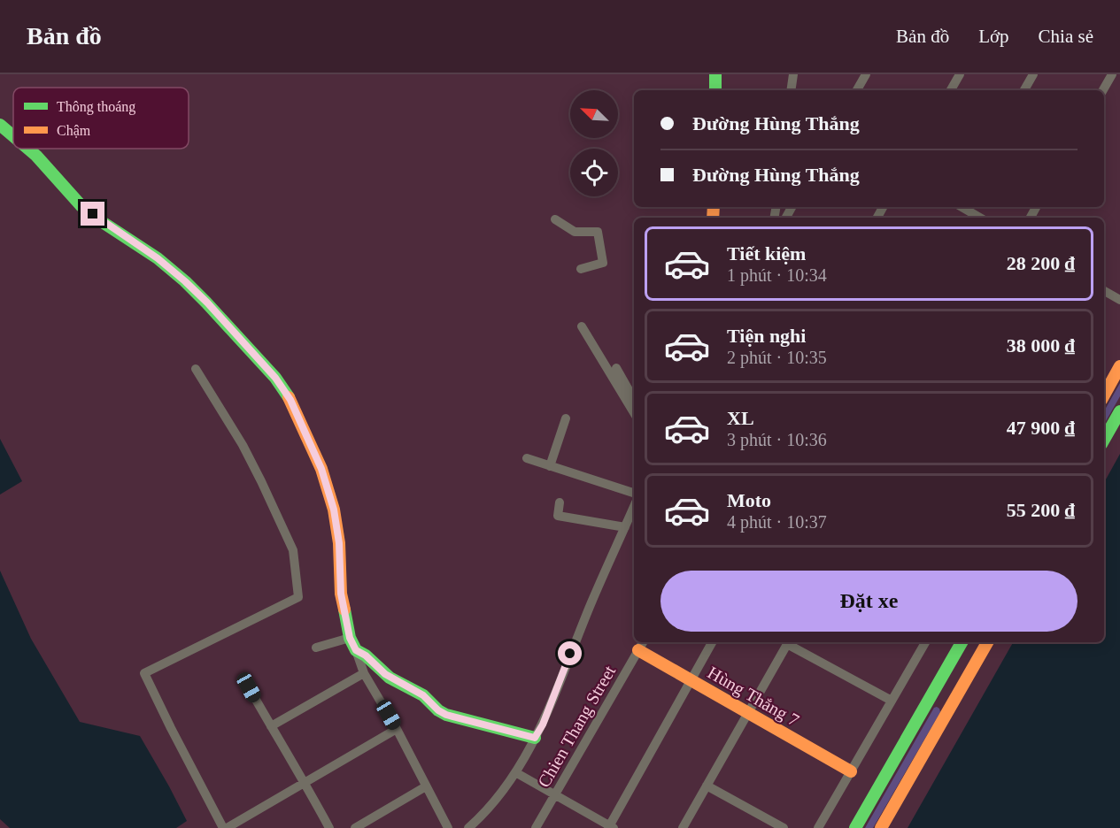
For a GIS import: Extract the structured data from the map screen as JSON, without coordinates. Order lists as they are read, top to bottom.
{
  "streets": {
    "street": ["Hùng Thắng 7", "Chien Thang Street"]
  },
  "crossings": [
    ["Hùng Thắng 7", "Chien Thang Street"]
  ],
  "legend": ["Thông thoáng", "Chậm"],
  "north": "top left",
  "page": {
    "header": "Bản đồ",
    "nav": ["Bản đồ", "Lớp", "Chia sẻ"],
    "banner": ["Đường Hùng Thắng", "Đường Hùng Thắng"],
    "list": [
      {
        "name": "Tiết kiệm",
        "note": "1 phút · 10:34",
        "value": "28 200 ₫"
      },
      {
        "name": "Tiện nghi",
        "note": "2 phút · 10:35",
        "value": "38 000 ₫"
      },
      {
        "name": "XL",
        "note": "3 phút · 10:36",
        "value": "47 900 ₫"
      },
      {
        "name": "Moto",
        "note": "4 phút · 10:37",
        "value": "55 200 ₫"
      }
    ],
    "buttons": "Đặt xe"
  }
}
